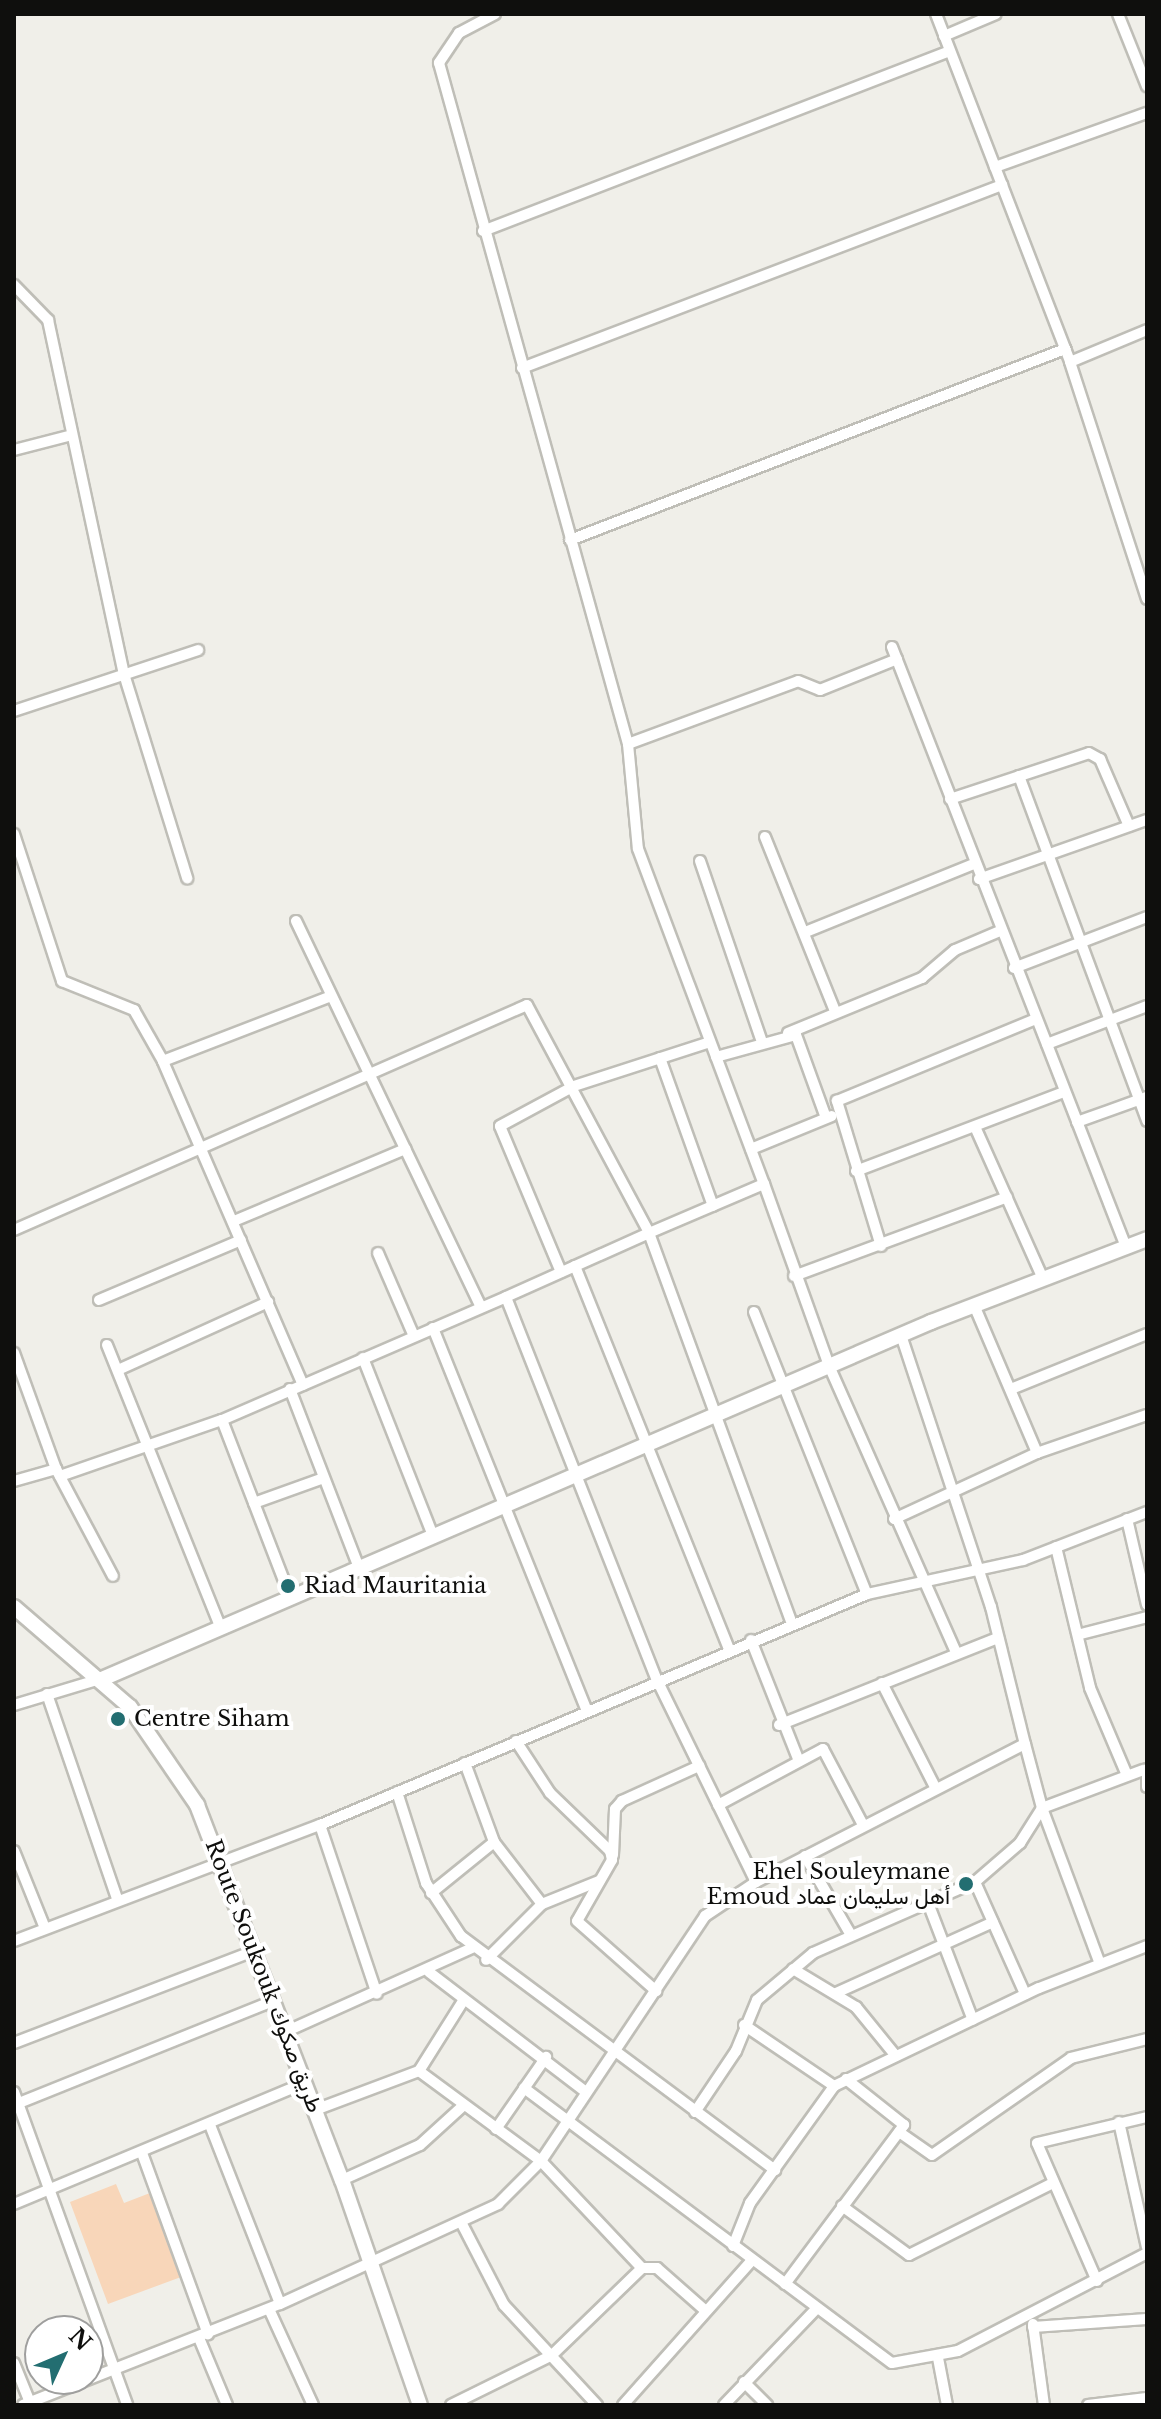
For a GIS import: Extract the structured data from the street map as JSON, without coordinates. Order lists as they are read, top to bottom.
{
  "streets": {
    "street": ["Route Soukouk طريق صكوك"]
  },
  "places": ["Riad Mauritania", "Centre Siham", "Ehel Souleymane Emoud أهل سليمان عماد"],
  "north": "top right"
}
